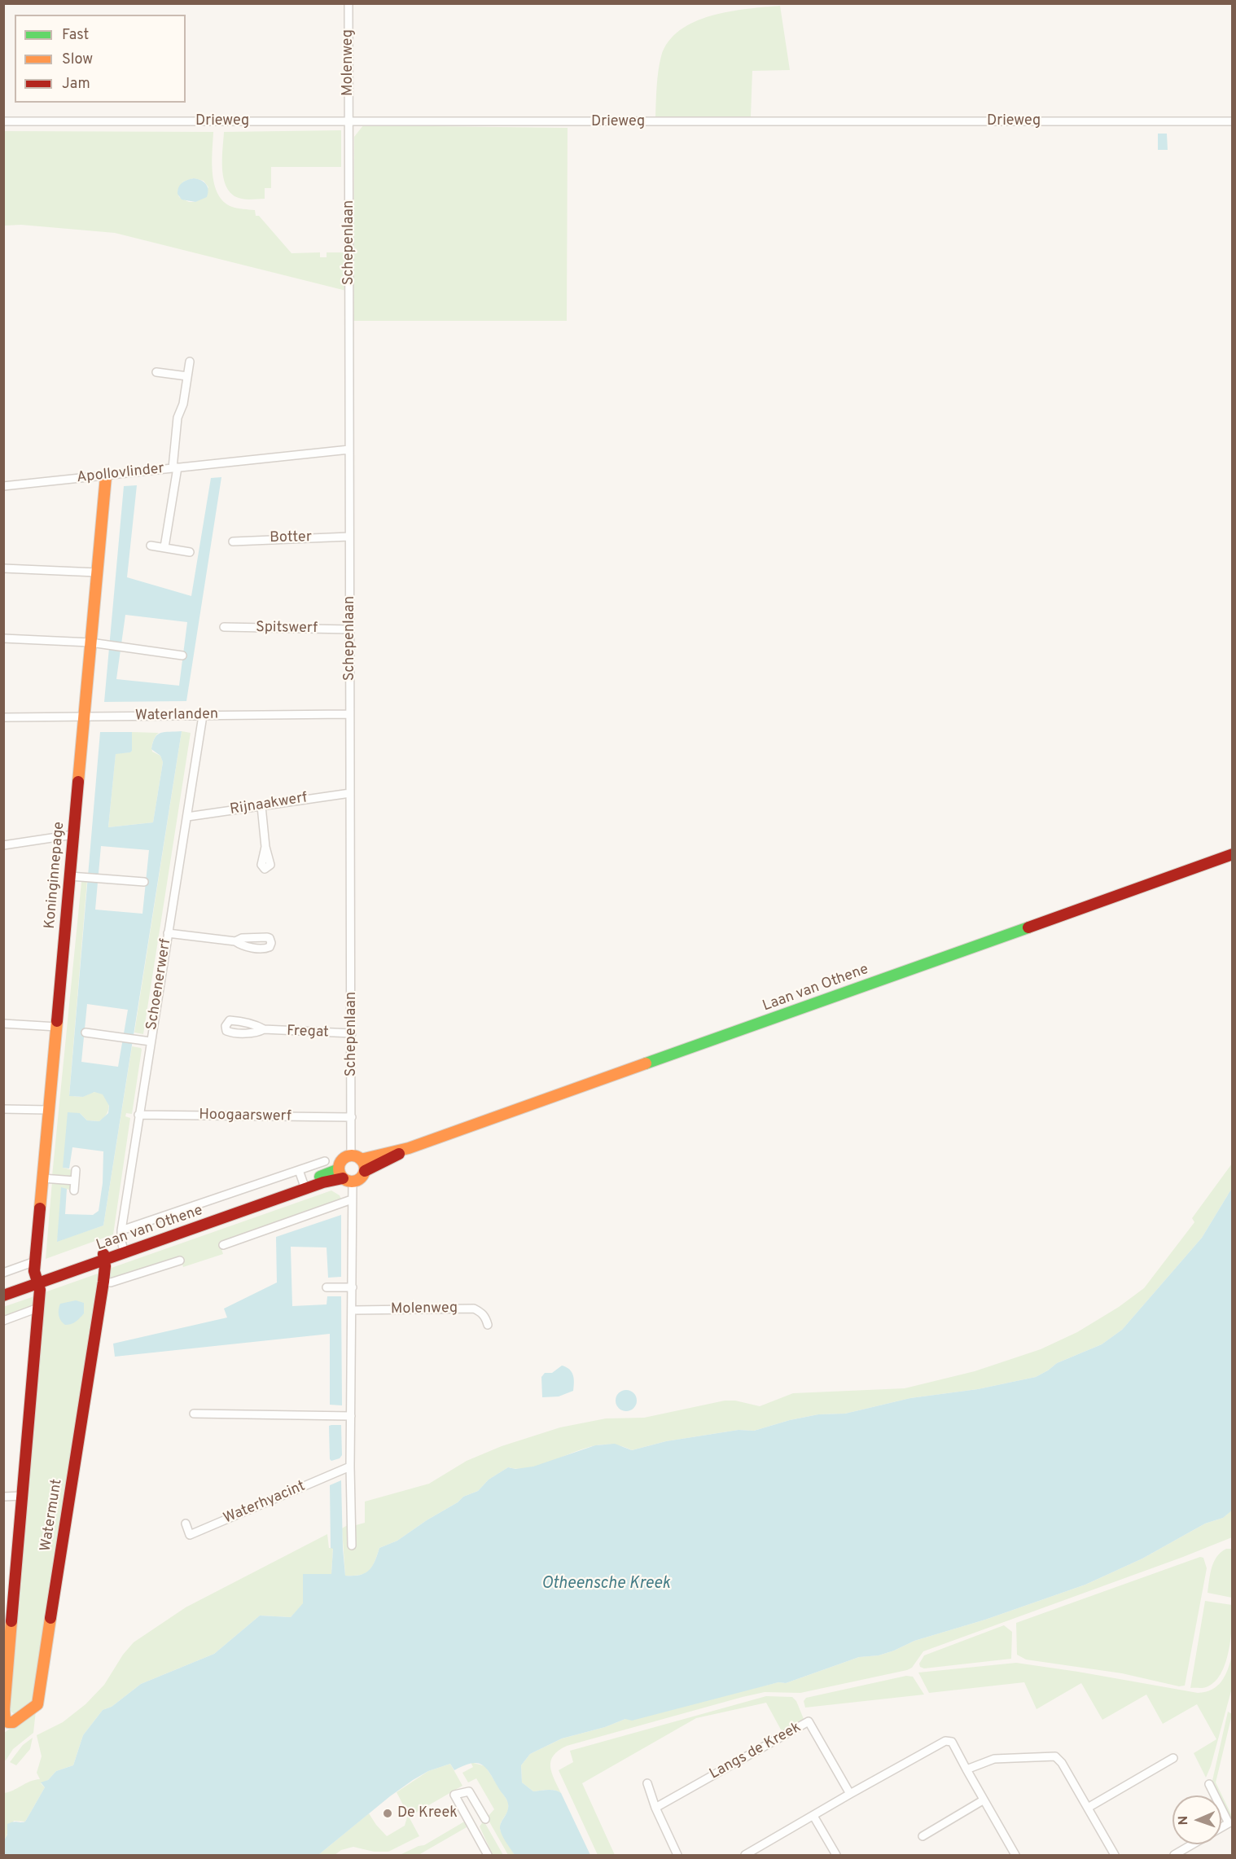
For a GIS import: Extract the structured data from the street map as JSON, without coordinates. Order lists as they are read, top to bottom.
{
  "streets": {
    "street": [
      "Molenweg",
      "Drieweg",
      "Schepenlaan",
      "Apollovlinder",
      "Botter",
      "Spitswerf",
      "Waterlanden",
      "Rijnaakwerf",
      "Koninginnepage",
      "Schoenerwerf",
      "Laan van Othene",
      "Fregat",
      "Hoogaarswerf",
      "Waterhyacint",
      "Watermunt",
      "Langs de Kreek"
    ]
  },
  "crossings": [
    ["Molenweg", "Drieweg"],
    ["Molenweg", "Schepenlaan"],
    ["Drieweg", "Schepenlaan"],
    ["Schepenlaan", "Apollovlinder"],
    ["Schepenlaan", "Botter"],
    ["Schepenlaan", "Spitswerf"],
    ["Schepenlaan", "Waterlanden"],
    ["Schepenlaan", "Rijnaakwerf"],
    ["Schepenlaan", "Laan van Othene"],
    ["Schepenlaan", "Fregat"],
    ["Schepenlaan", "Hoogaarswerf"],
    ["Apollovlinder", "Koninginnepage"],
    ["Waterlanden", "Koninginnepage"],
    ["Waterlanden", "Schoenerwerf"],
    ["Rijnaakwerf", "Schoenerwerf"],
    ["Koninginnepage", "Laan van Othene"],
    ["Koninginnepage", "Watermunt"],
    ["Schoenerwerf", "Laan van Othene"],
    ["Schoenerwerf", "Hoogaarswerf"],
    ["Laan van Othene", "Watermunt"]
  ],
  "water": ["Otheensche Kreek"],
  "places": ["De Kreek"],
  "legend": ["Fast", "Slow", "Jam"],
  "north": "left"
}
